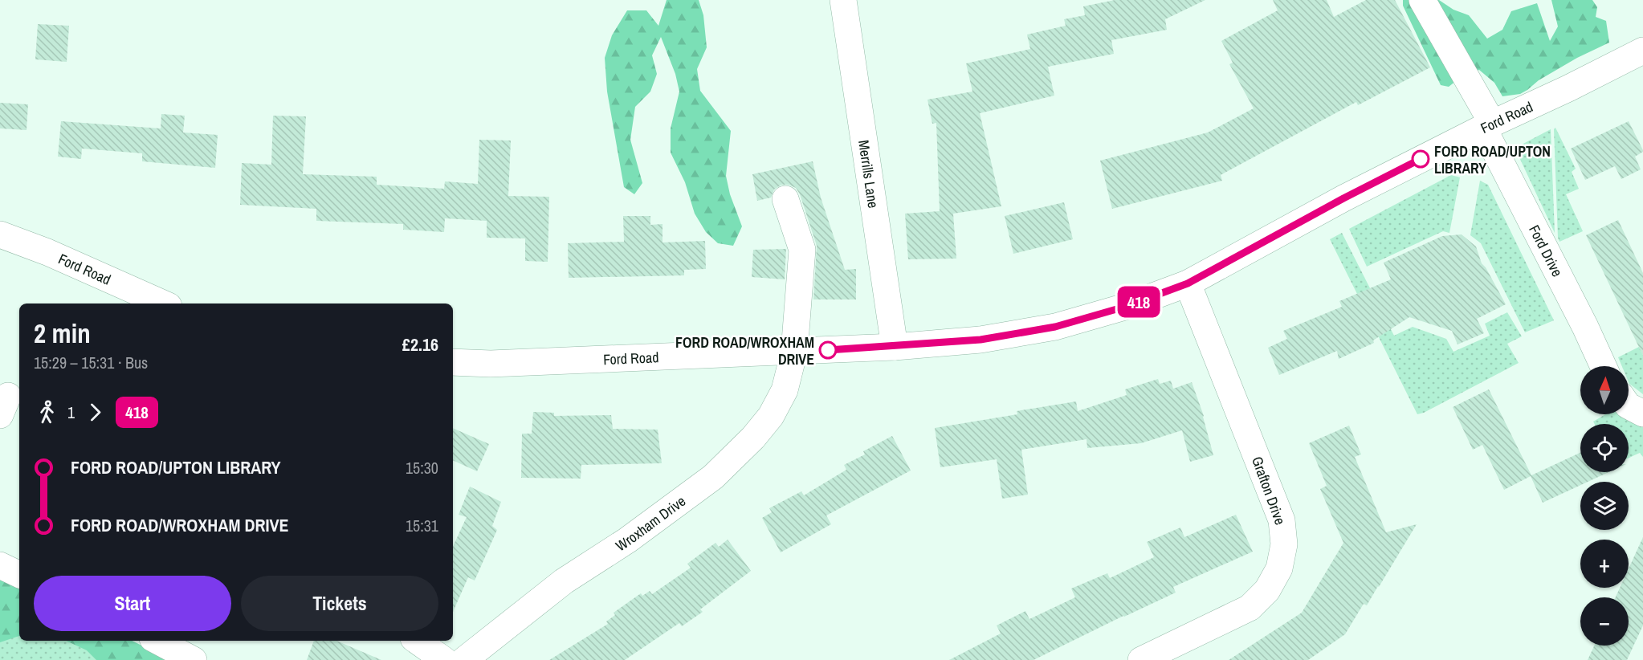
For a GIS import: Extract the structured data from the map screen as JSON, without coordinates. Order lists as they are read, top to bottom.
{
  "streets": {
    "street": [
      "Ford Road",
      "Merrills Lane",
      "Ford Drive",
      "Grafton Drive",
      "Wroxham Drive"
    ]
  },
  "crossings": [
    ["Ford Road", "Merrills Lane"],
    ["Ford Road", "Ford Drive"],
    ["Ford Road", "Grafton Drive"],
    ["Ford Road", "Wroxham Drive"]
  ],
  "places": ["FORD ROAD/UPTON LIBRARY", "FORD ROAD/WROXHAM DRIVE"],
  "lines": ["bus line 418"],
  "north": "top",
  "page": {
    "on_map": "418",
    "heading": ["2 min", "15:29 – 15:31 · Bus", "£2.16"],
    "map_buttons": ["+", "−"],
    "legs": ["1", "418"],
    "list": [
      {
        "name": "FORD ROAD/UPTON LIBRARY",
        "value": "15:30"
      },
      {
        "name": "FORD ROAD/WROXHAM DRIVE",
        "value": "15:31"
      }
    ],
    "buttons": ["Start", "Tickets"]
  }
}
